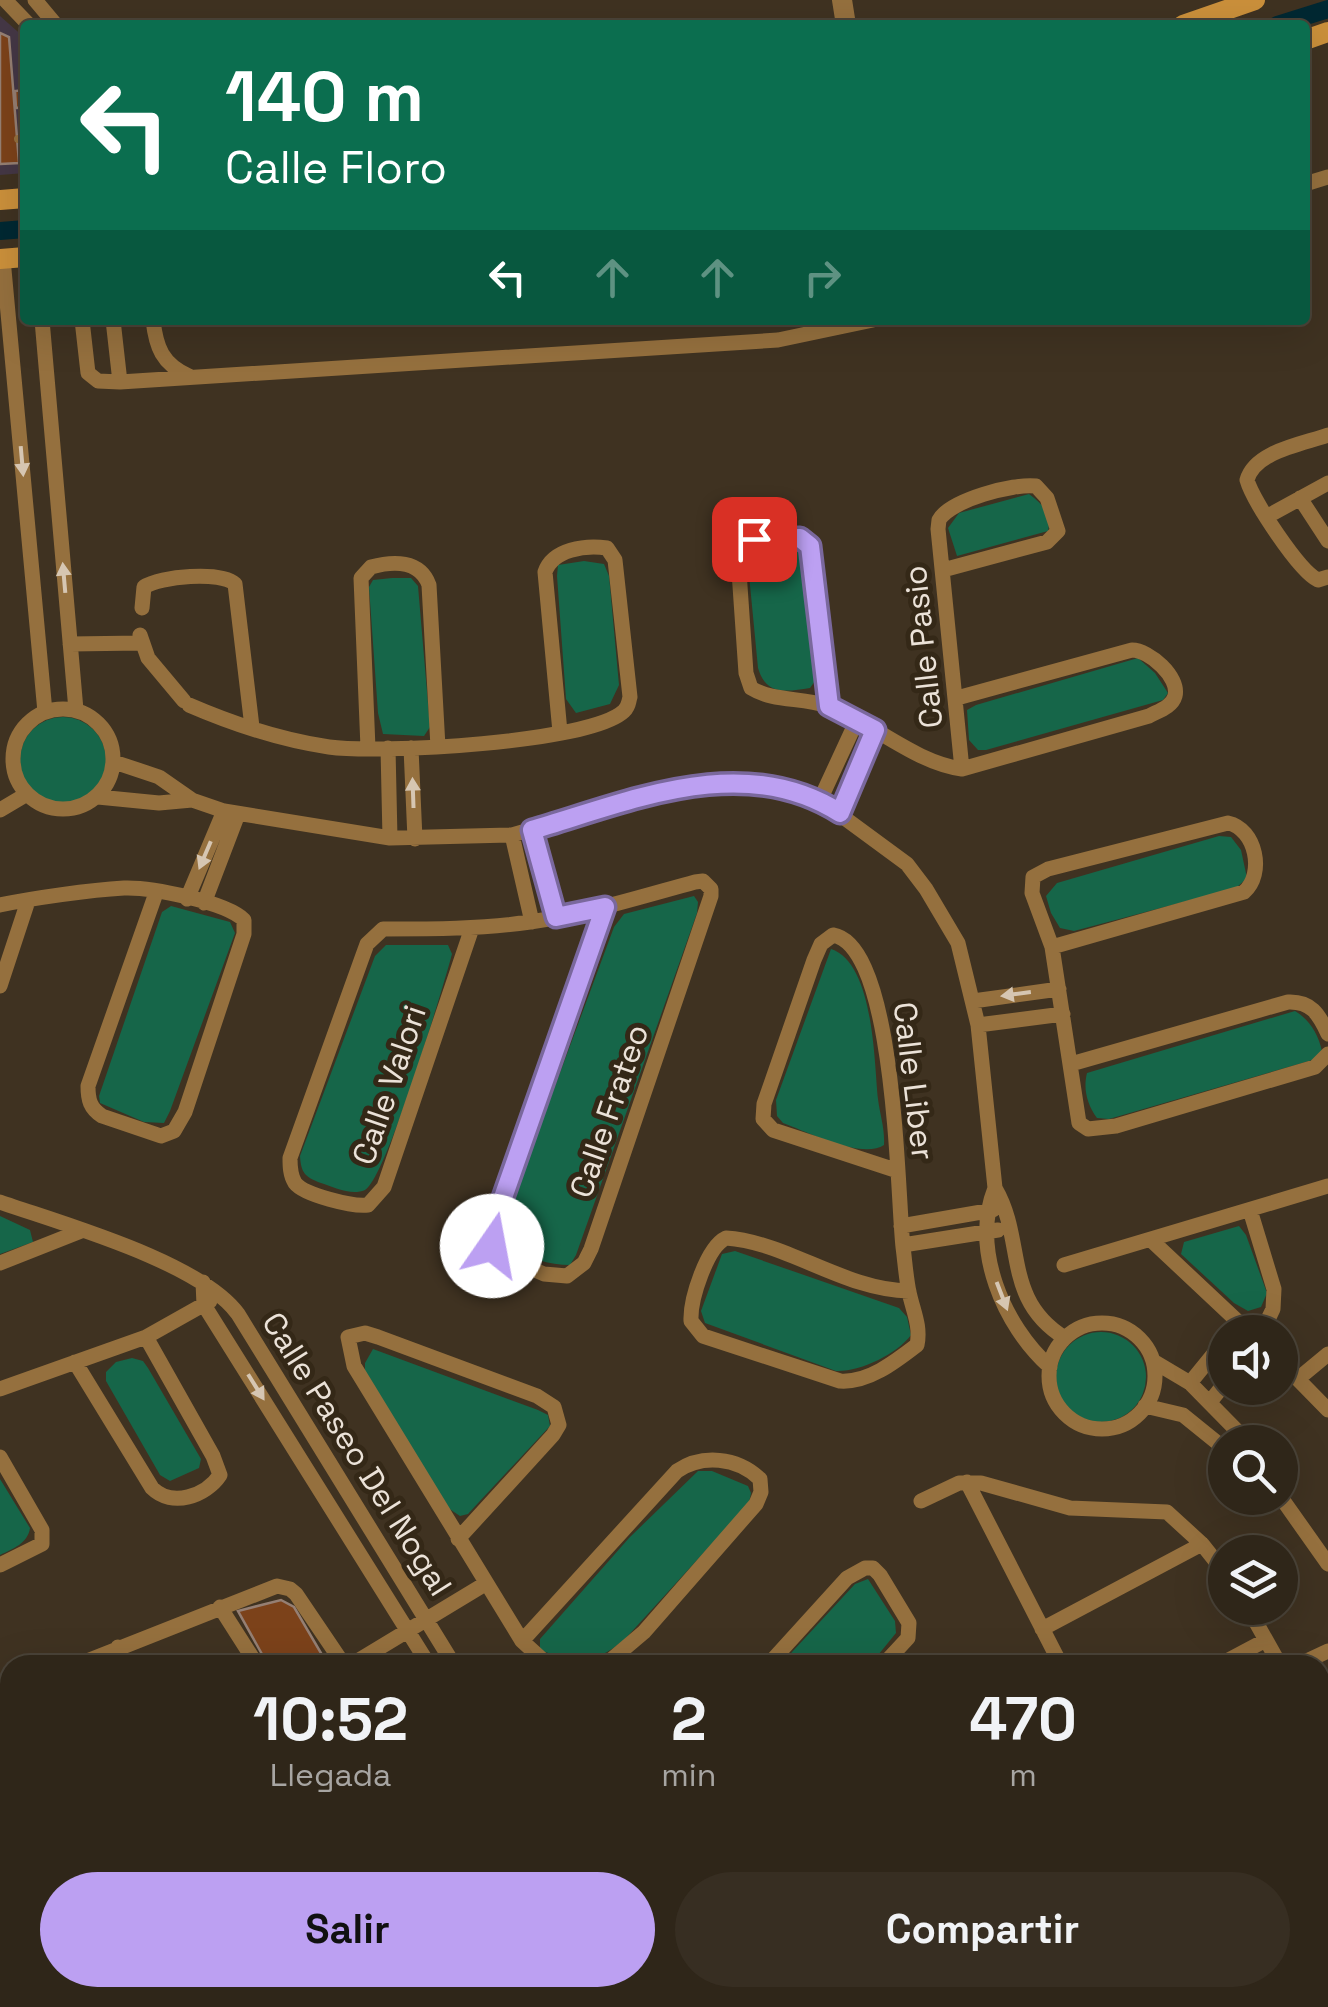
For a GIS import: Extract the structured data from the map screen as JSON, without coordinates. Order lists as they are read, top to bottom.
{
  "streets": {
    "street": [
      "Calle Pasio",
      "Calle Liber",
      "Calle Valori",
      "Calle Frateo",
      "Calle Paseo Del Nogal"
    ]
  },
  "page": {
    "turn": ["140 m", "Calle Floro"],
    "eta": [
      "10:52",
      "Llegada",
      "2",
      "min",
      "470",
      "m"
    ],
    "buttons": ["Salir", "Compartir"]
  }
}
